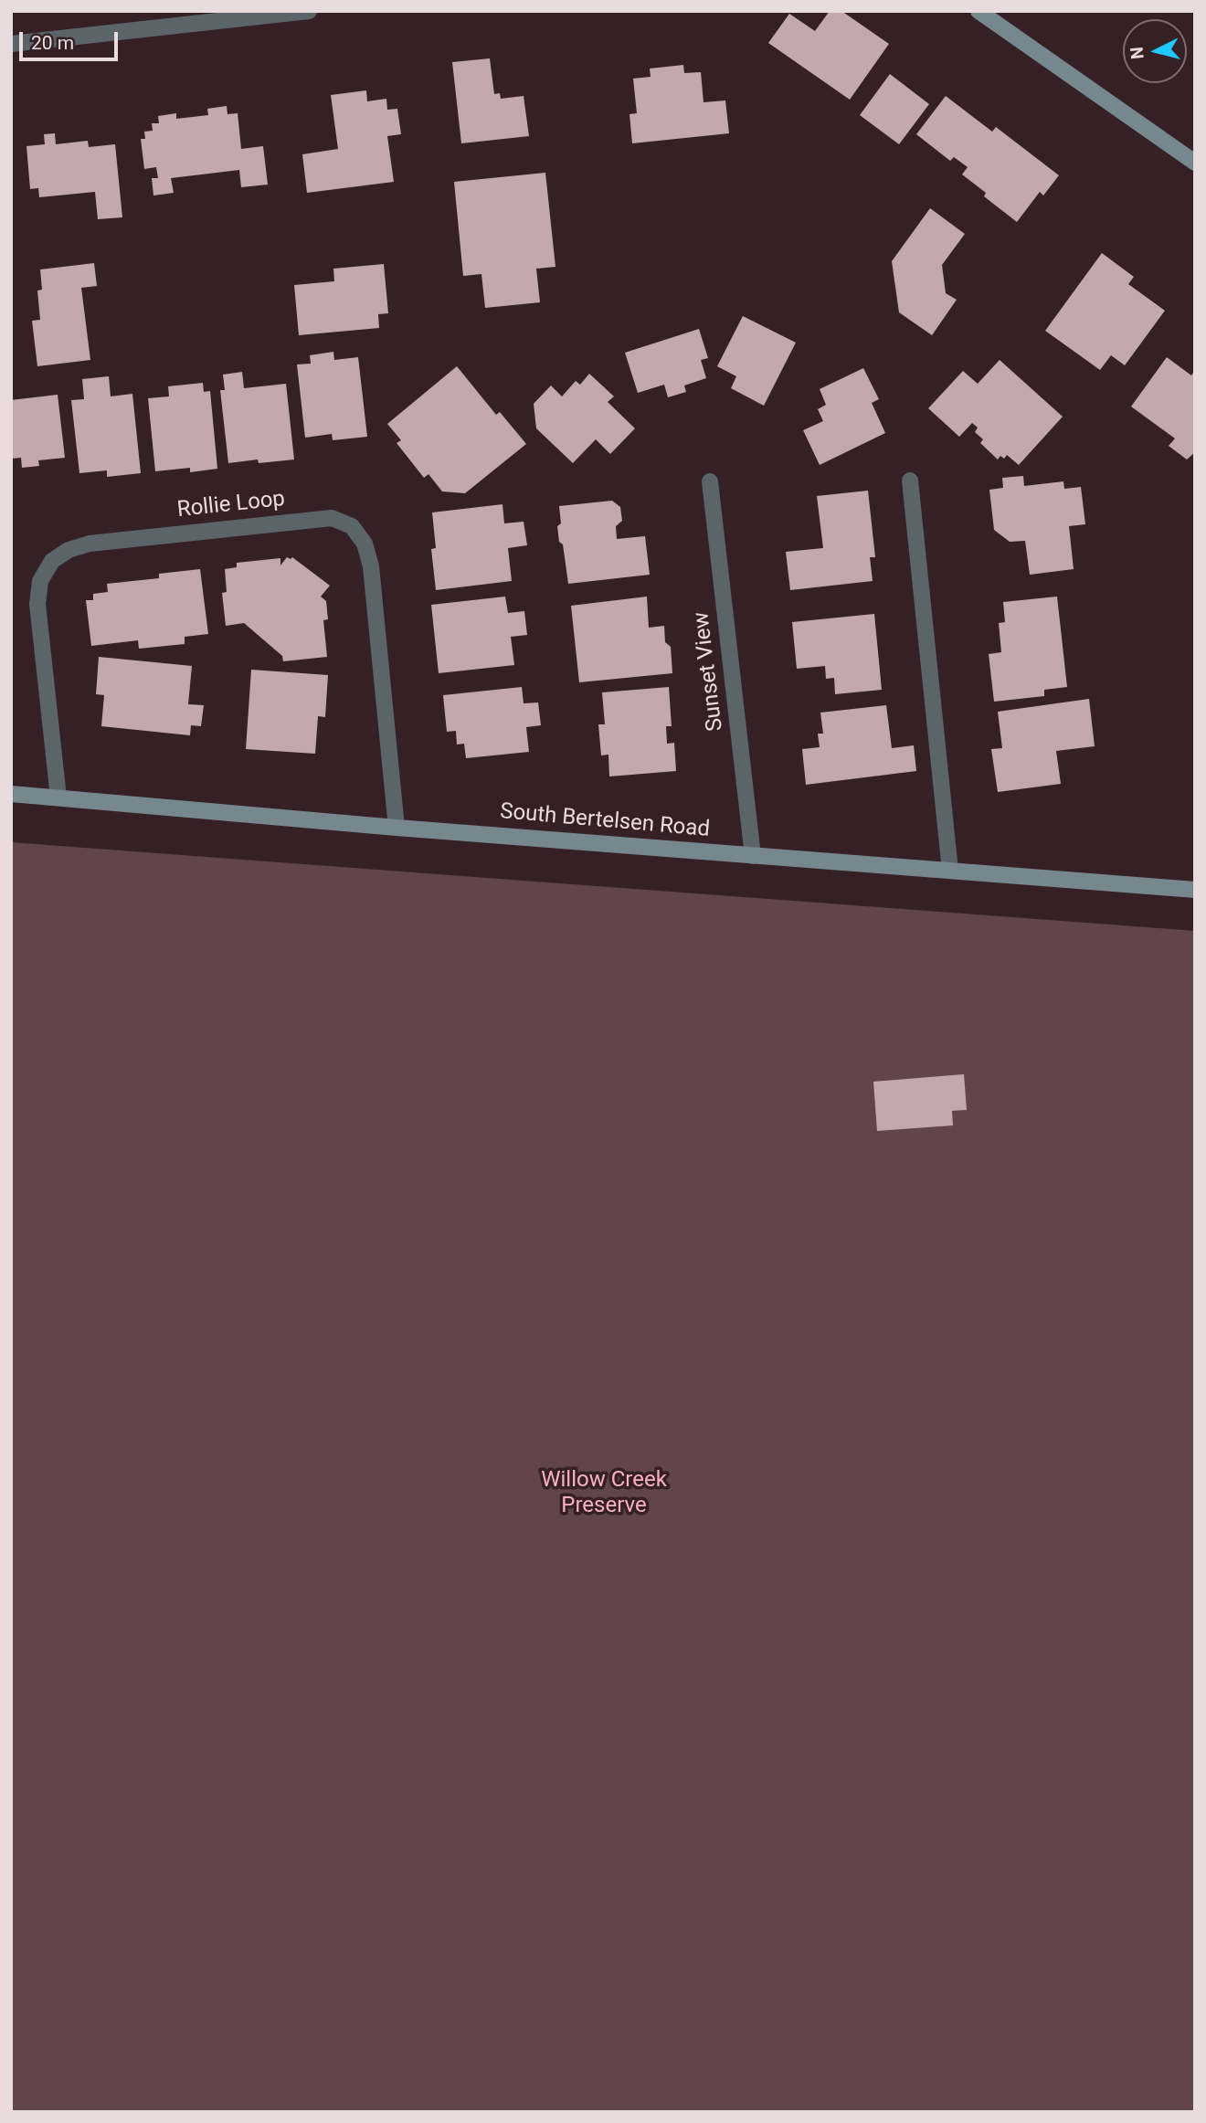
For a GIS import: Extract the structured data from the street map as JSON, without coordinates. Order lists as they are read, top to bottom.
{
  "streets": {
    "main road": ["South Bertelsen Road"],
    "street": ["Rollie Loop", "Sunset View"]
  },
  "crossings": [
    ["Rollie Loop", "South Bertelsen Road"],
    ["Sunset View", "South Bertelsen Road"]
  ],
  "parks": ["Willow Creek Preserve"],
  "scale_bar": "20 m",
  "north": "left"
}
